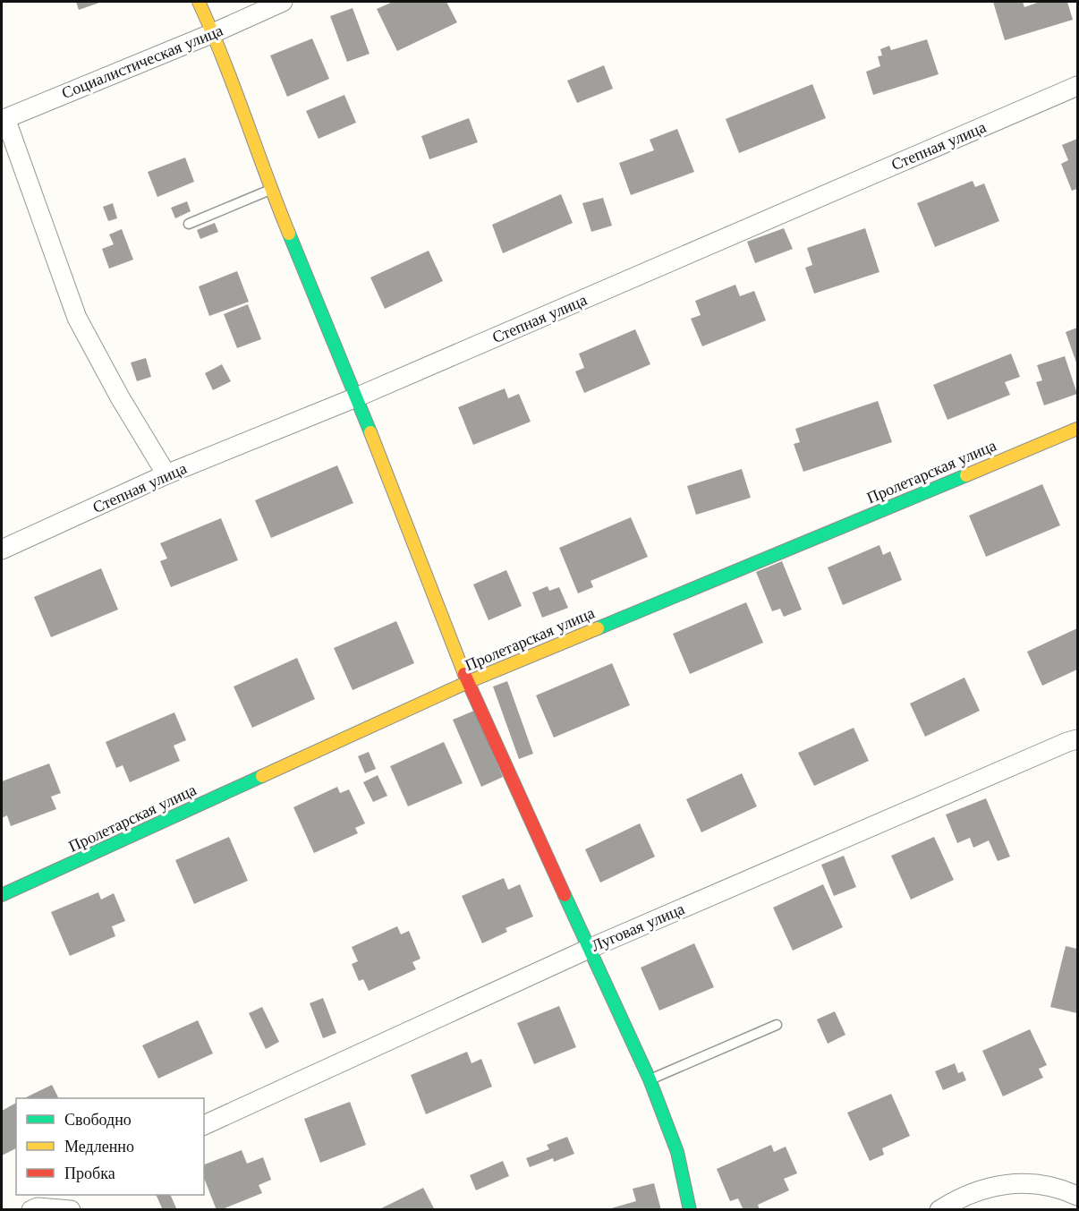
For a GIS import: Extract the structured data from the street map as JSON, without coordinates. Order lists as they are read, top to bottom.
{
  "streets": {
    "street": [
      "Социалистическая улица",
      "Степная улица",
      "Пролетарская улица",
      "Луговая улица"
    ]
  },
  "legend": ["Свободно", "Медленно", "Пробка"]
}
